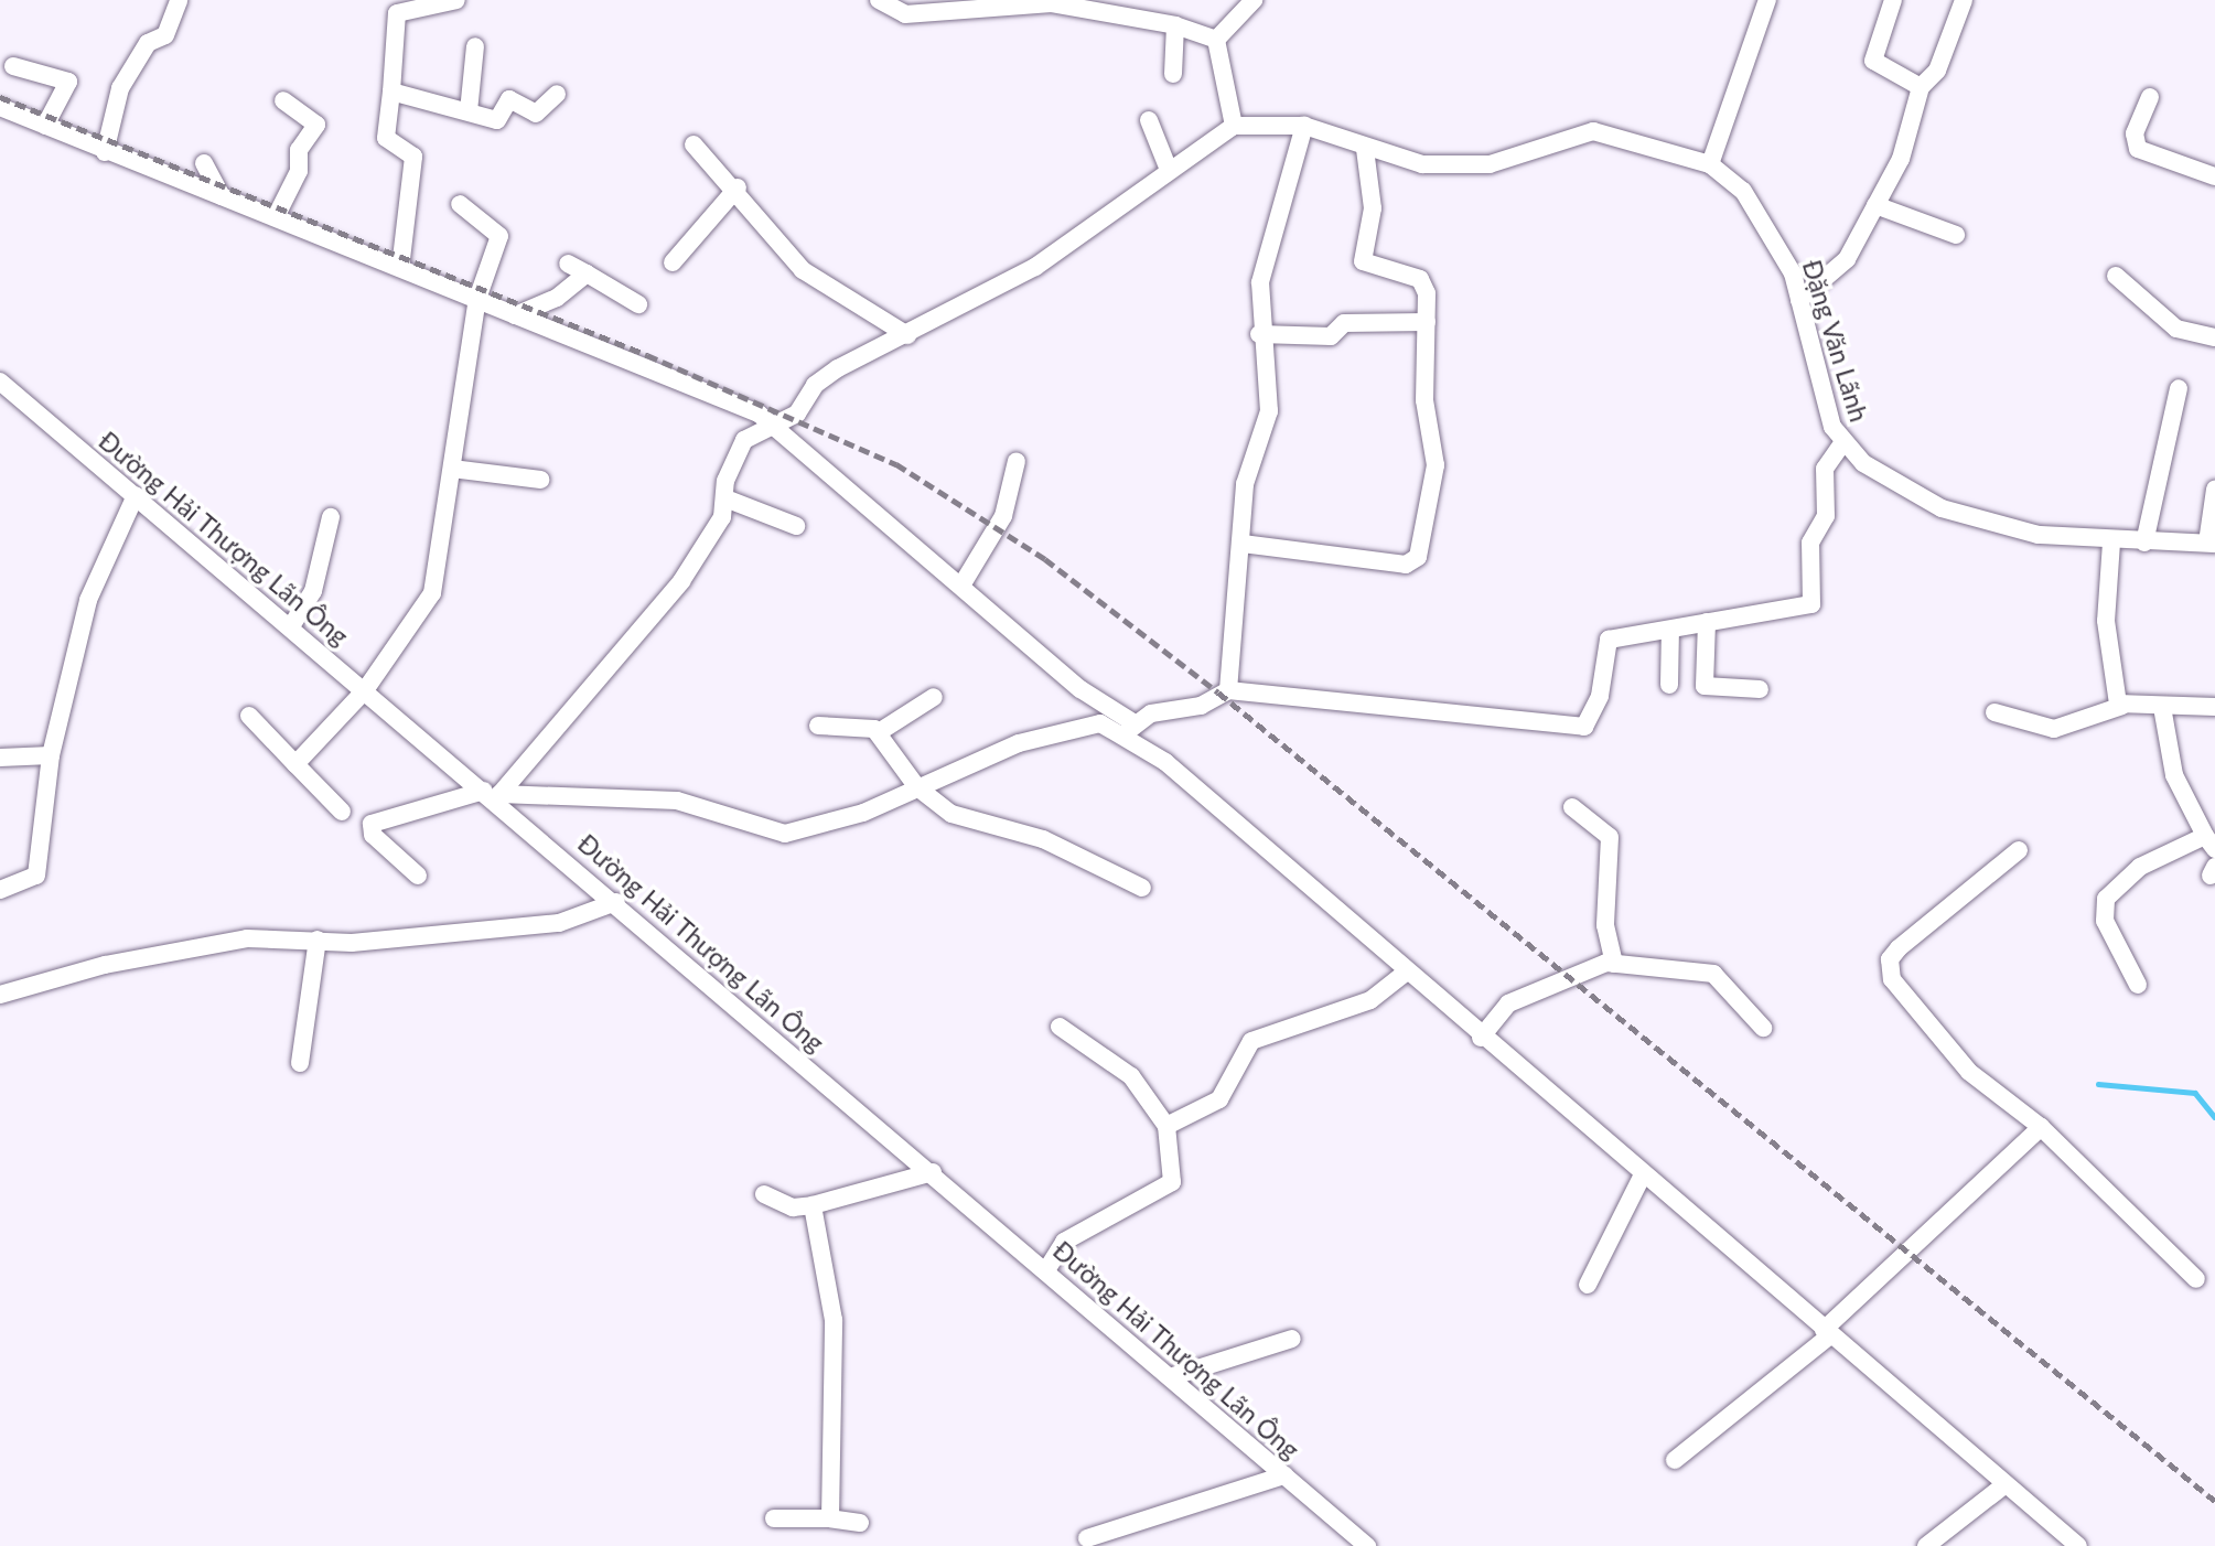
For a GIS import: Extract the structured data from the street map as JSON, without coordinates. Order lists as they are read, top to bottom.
{
  "streets": {
    "street": ["Đặng Văn Lãnh", "Đường Hải Thượng Lãn Ông"]
  }
}
